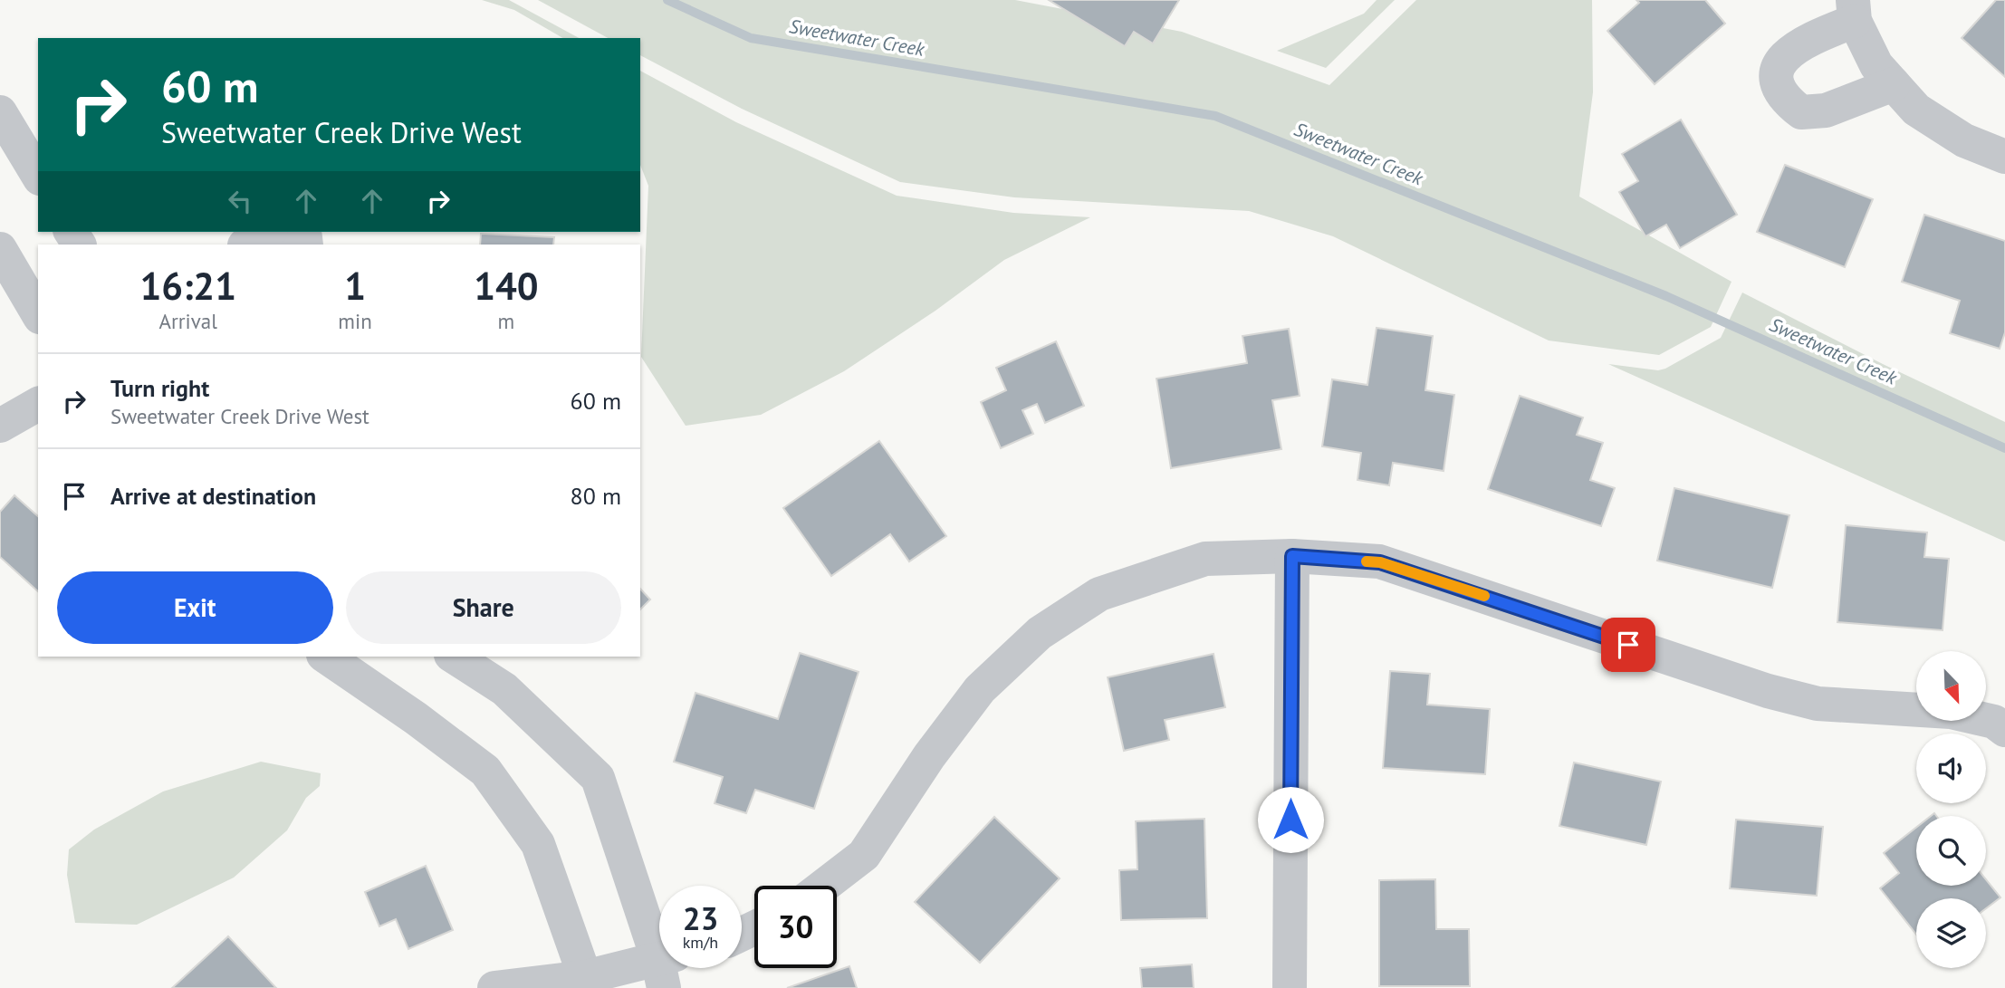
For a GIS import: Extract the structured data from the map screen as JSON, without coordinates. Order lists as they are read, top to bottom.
{
  "water": ["Sweetwater Creek"],
  "north": "bottom right",
  "page": {
    "turn": ["60 m", "Sweetwater Creek Drive West"],
    "eta": [
      "16:21",
      "Arrival",
      "1",
      "min",
      "140",
      "m"
    ],
    "list": [
      {
        "name": "Turn right",
        "note": "Sweetwater Creek Drive West",
        "value": "60 m"
      },
      {
        "name": "Arrive at destination",
        "value": "80 m"
      }
    ],
    "buttons": ["Exit", "Share"],
    "speed": "23 km/h",
    "limit": "30"
  }
}
